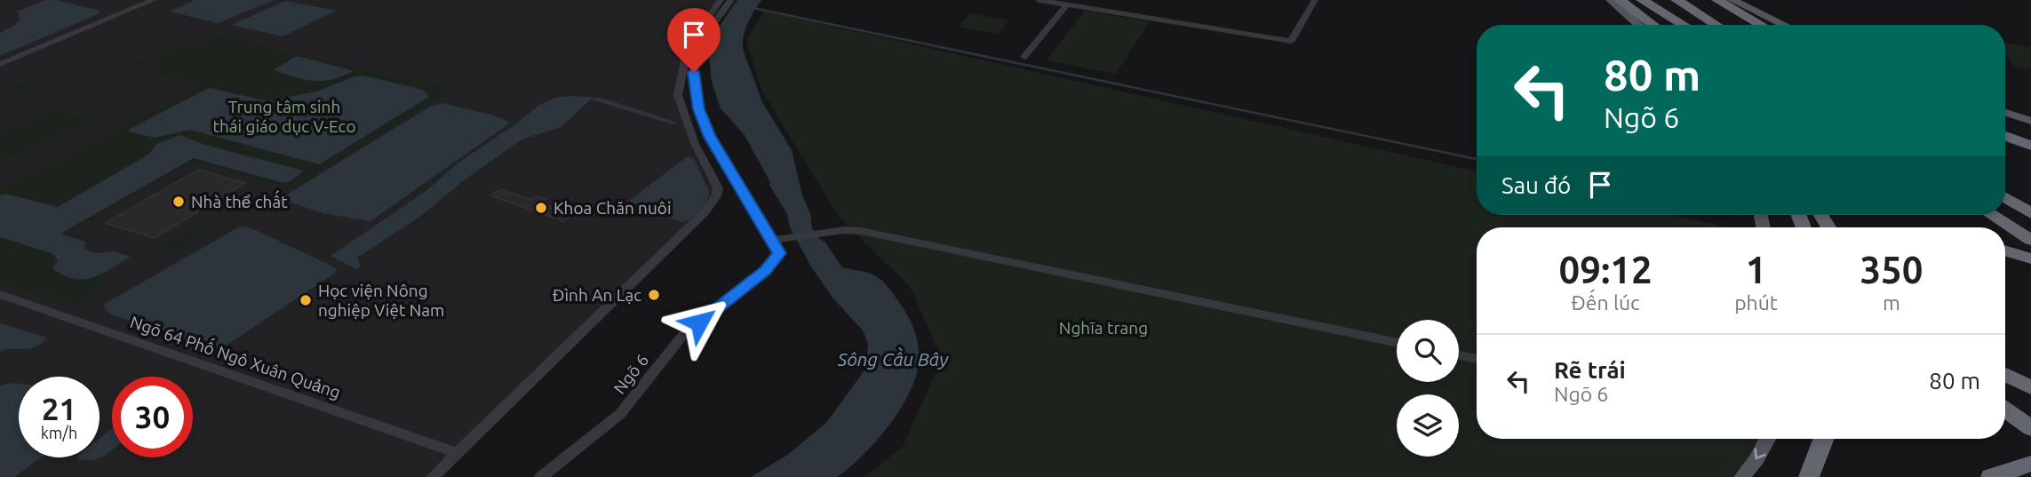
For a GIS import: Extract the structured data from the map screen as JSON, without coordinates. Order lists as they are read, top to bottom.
{
  "streets": {
    "street": ["Ngõ 64 Phố Ngô Xuân Quảng", "Ngõ 6"]
  },
  "water": ["Sông Cầu Bây"],
  "parks": ["Trung tâm sinh thái giáo dục V-Eco", "Nghĩa trang"],
  "places": [
    "Nhà thể chất",
    "Khoa Chăn nuôi",
    "Đình An Lạc",
    "Học viện Nông nghiệp Việt Nam"
  ],
  "page": {
    "turn": ["80 m", "Ngõ 6"],
    "then": "Sau đó",
    "eta": [
      "09:12",
      "Đến lúc",
      "1",
      "phút",
      "350",
      "m"
    ],
    "list": [
      {
        "name": "Rẽ trái",
        "note": "Ngõ 6",
        "value": "80 m"
      }
    ],
    "speed": "21 km/h",
    "limit": "30"
  }
}
